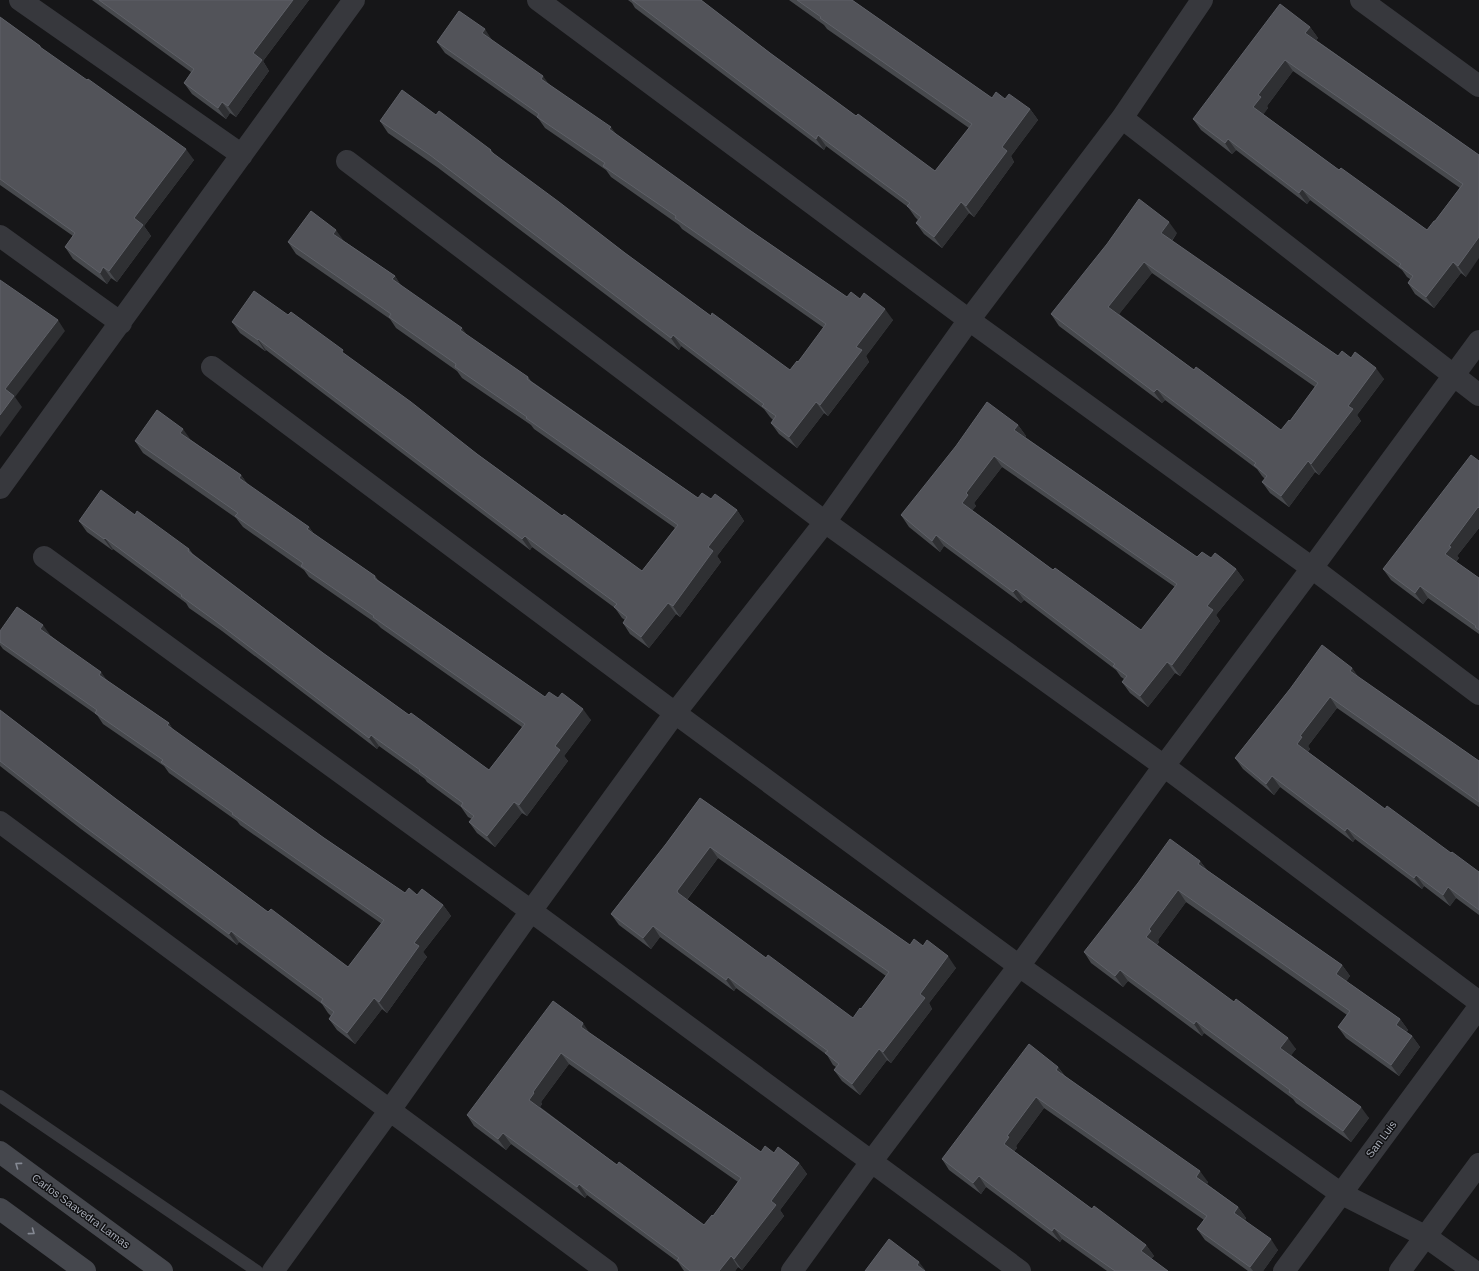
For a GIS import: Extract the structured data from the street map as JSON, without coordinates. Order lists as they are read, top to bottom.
{
  "streets": {
    "main road": ["Carlos Saavedra Lamas"],
    "street": ["San Luis"]
  }
}
